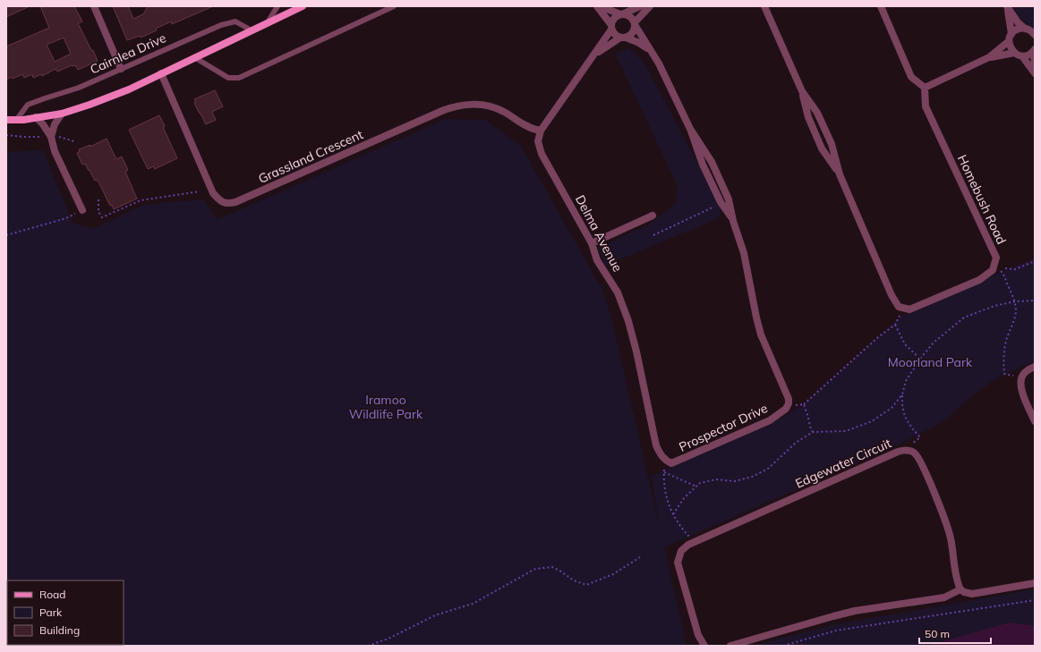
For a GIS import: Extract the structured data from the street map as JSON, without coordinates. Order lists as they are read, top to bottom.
{
  "streets": {
    "street": [
      "Grassland Crescent",
      "Homebush Road",
      "Delma Avenue",
      "Prospector Drive",
      "Edgewater Circuit"
    ],
    "lane": ["Cairnlea Drive"]
  },
  "crossings": [
    ["Grassland Crescent", "Delma Avenue"],
    ["Delma Avenue", "Prospector Drive"]
  ],
  "parks": ["Moorland Park", "Iramoo Wildlife Park"],
  "legend": ["Road", "Park", "Building"],
  "scale_bar": "50 m"
}
